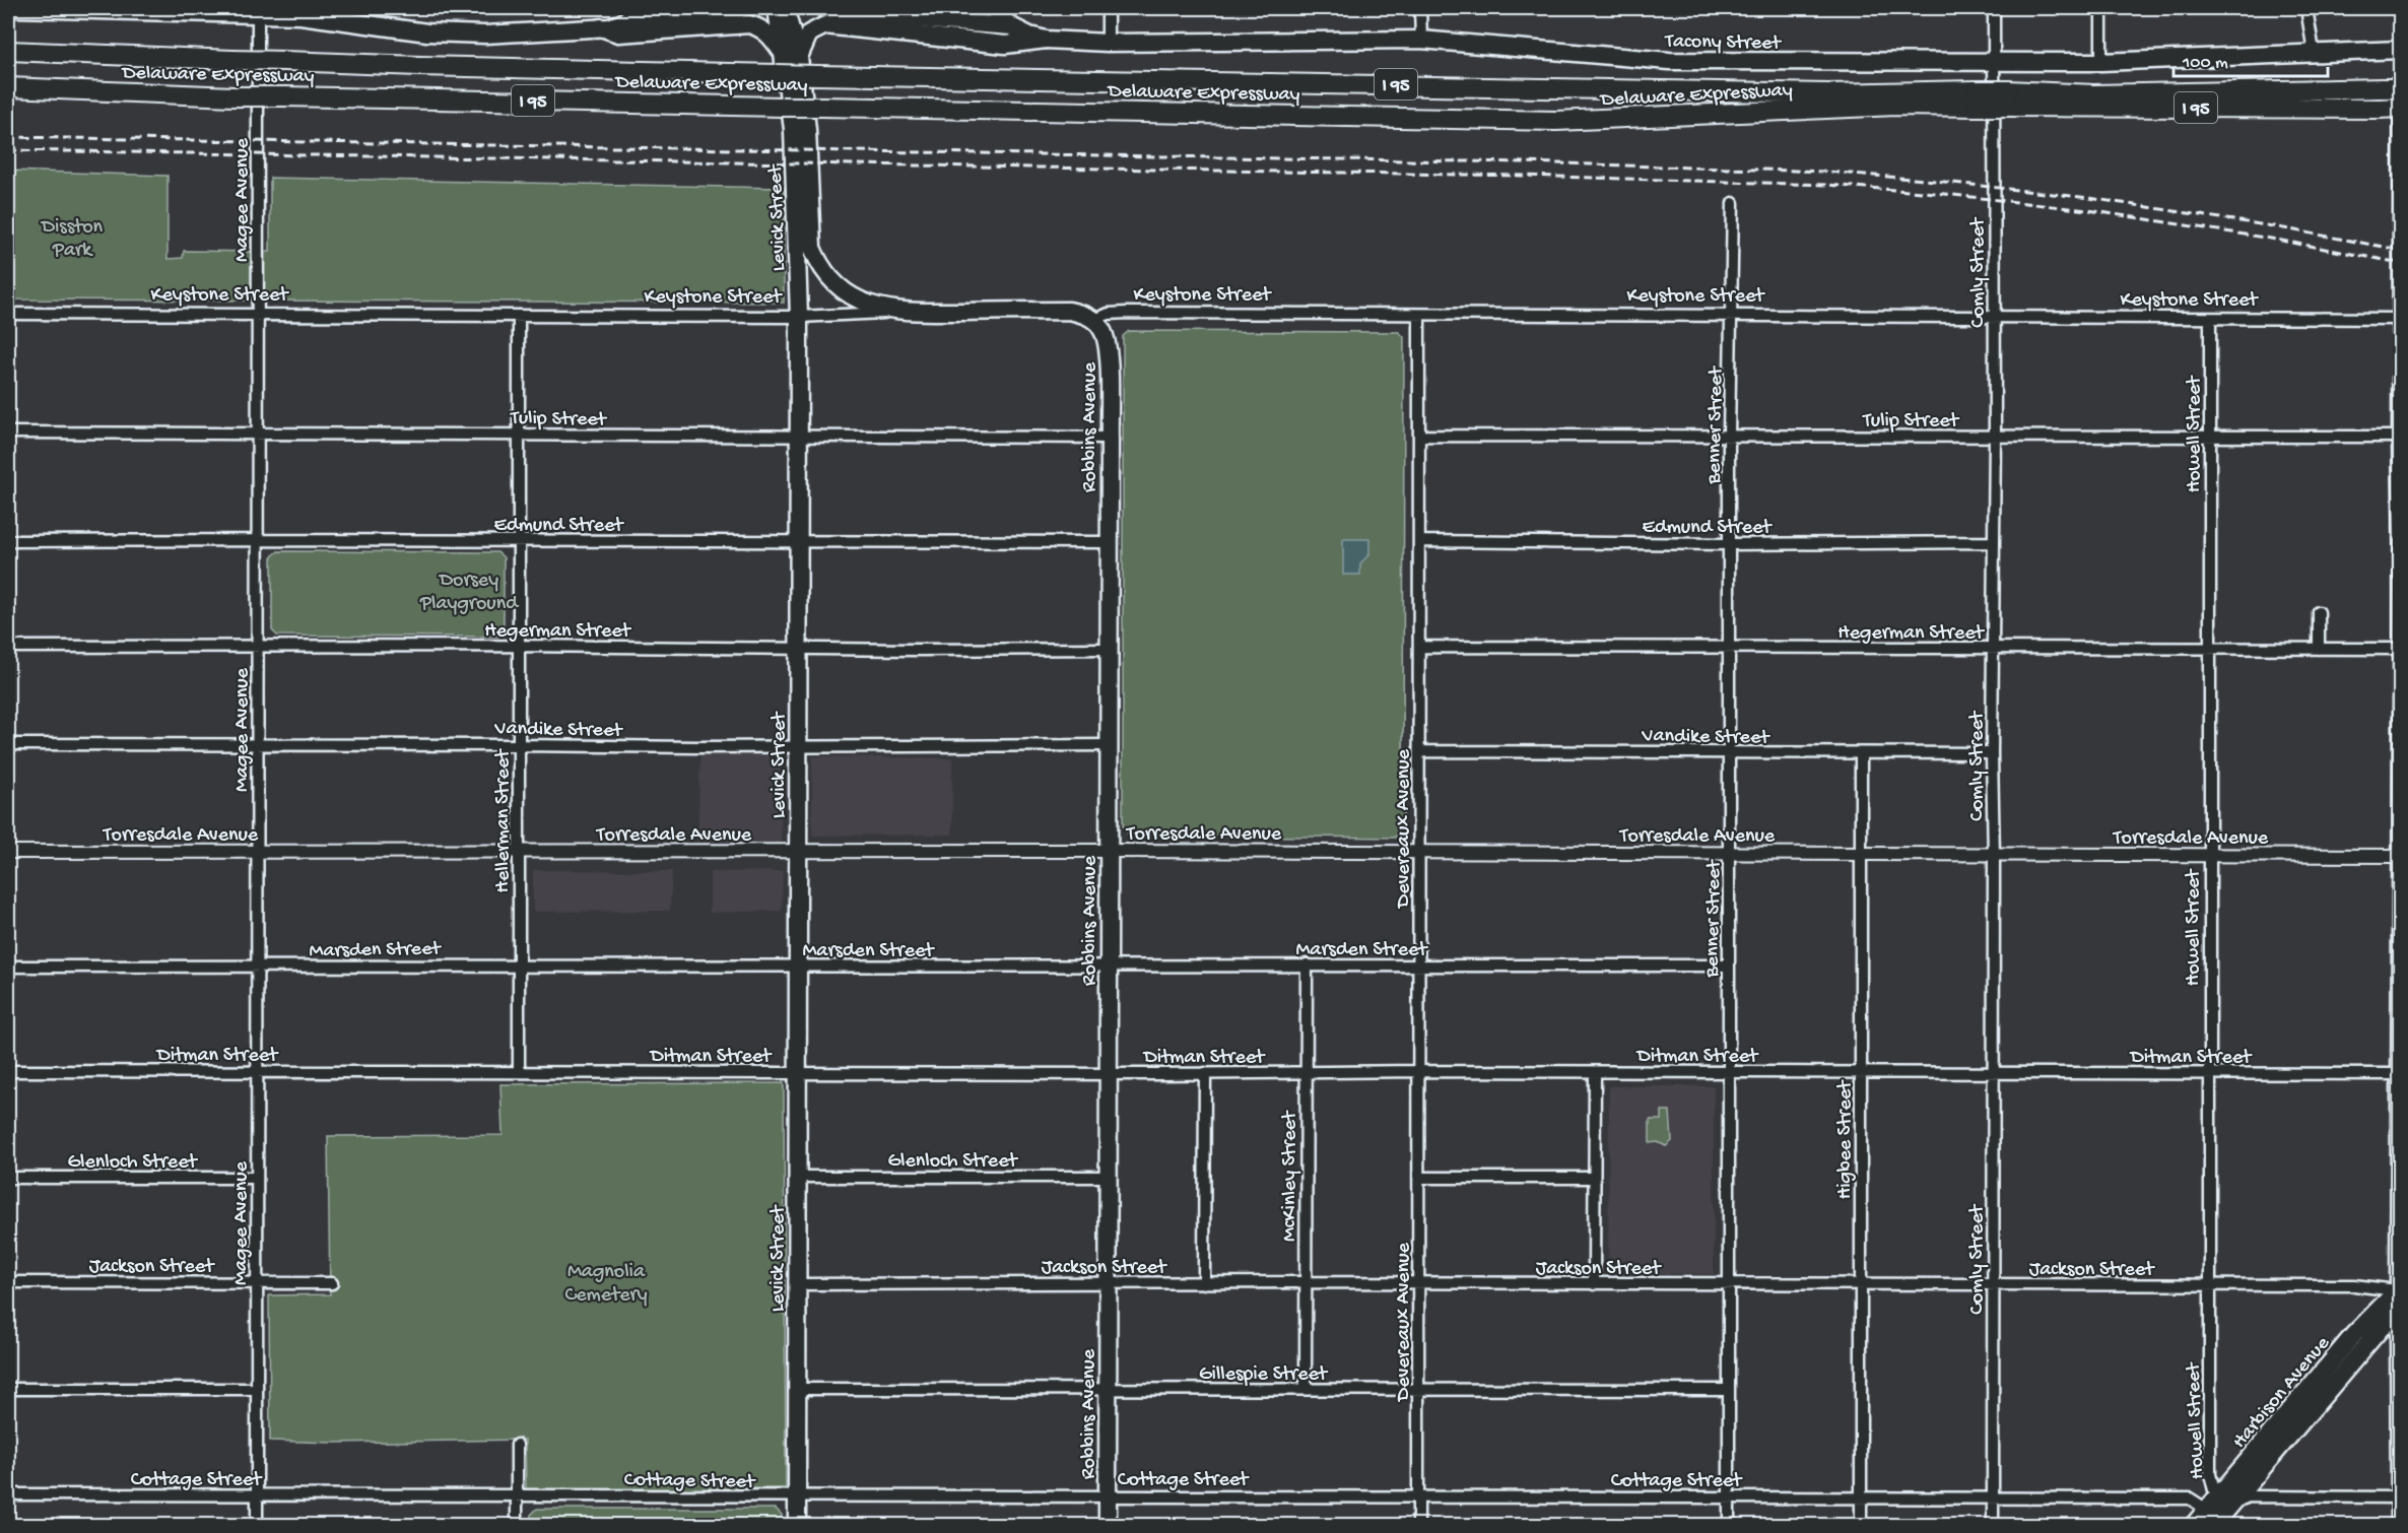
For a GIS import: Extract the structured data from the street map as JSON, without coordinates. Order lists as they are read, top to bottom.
{
  "streets": {
    "highway": ["Delaware Expressway", "I 95"],
    "main road": [
      "Tacony Street",
      "Levick Street",
      "Keystone Street",
      "Robbins Avenue",
      "Harbison Avenue"
    ],
    "street": [
      "Magee Avenue",
      "Comly Street",
      "Tulip Street",
      "Benner Street",
      "Howell Street",
      "Edmund Street",
      "Hegerman Street",
      "Vandike Street",
      "Hellerman Street",
      "Devereaux Avenue",
      "Torresdale Avenue",
      "Marsden Street",
      "Ditman Street",
      "Higbee Street",
      "Glenloch Street",
      "McKinley Street",
      "Jackson Street",
      "Gillespie Street",
      "Cottage Street"
    ]
  },
  "crossings": [
    ["Tacony Street", "Comly Street"],
    ["Magee Avenue", "Keystone Street"],
    ["Magee Avenue", "Tulip Street"],
    ["Magee Avenue", "Edmund Street"],
    ["Magee Avenue", "Hegerman Street"],
    ["Magee Avenue", "Vandike Street"],
    ["Magee Avenue", "Torresdale Avenue"],
    ["Magee Avenue", "Marsden Street"],
    ["Magee Avenue", "Ditman Street"],
    ["Magee Avenue", "Glenloch Street"],
    ["Magee Avenue", "Jackson Street"],
    ["Magee Avenue", "Cottage Street"],
    ["Levick Street", "Keystone Street"],
    ["Levick Street", "Tulip Street"],
    ["Levick Street", "Edmund Street"],
    ["Levick Street", "Hegerman Street"],
    ["Levick Street", "Vandike Street"],
    ["Levick Street", "Torresdale Avenue"],
    ["Levick Street", "Marsden Street"],
    ["Levick Street", "Ditman Street"],
    ["Levick Street", "Glenloch Street"],
    ["Levick Street", "Jackson Street"],
    ["Levick Street", "Gillespie Street"],
    ["Levick Street", "Cottage Street"],
    ["Comly Street", "Keystone Street"],
    ["Comly Street", "Tulip Street"],
    ["Comly Street", "Edmund Street"],
    ["Comly Street", "Hegerman Street"],
    ["Comly Street", "Vandike Street"],
    ["Comly Street", "Torresdale Avenue"],
    ["Comly Street", "Ditman Street"],
    ["Comly Street", "Jackson Street"],
    ["Comly Street", "Cottage Street"],
    ["Keystone Street", "Benner Street"],
    ["Keystone Street", "Robbins Avenue"],
    ["Keystone Street", "Howell Street"],
    ["Keystone Street", "Hellerman Street"],
    ["Keystone Street", "Devereaux Avenue"],
    ["Tulip Street", "Benner Street"],
    ["Tulip Street", "Robbins Avenue"],
    ["Tulip Street", "Howell Street"],
    ["Tulip Street", "Hellerman Street"],
    ["Tulip Street", "Devereaux Avenue"],
    ["Benner Street", "Edmund Street"],
    ["Benner Street", "Hegerman Street"],
    ["Benner Street", "Vandike Street"],
    ["Benner Street", "Torresdale Avenue"],
    ["Benner Street", "Marsden Street"],
    ["Benner Street", "Ditman Street"],
    ["Benner Street", "Jackson Street"],
    ["Benner Street", "Gillespie Street"],
    ["Benner Street", "Cottage Street"],
    ["Robbins Avenue", "Edmund Street"],
    ["Robbins Avenue", "Hegerman Street"],
    ["Robbins Avenue", "Vandike Street"],
    ["Robbins Avenue", "Torresdale Avenue"],
    ["Robbins Avenue", "Marsden Street"],
    ["Robbins Avenue", "Ditman Street"],
    ["Robbins Avenue", "Glenloch Street"],
    ["Robbins Avenue", "Jackson Street"],
    ["Robbins Avenue", "Gillespie Street"],
    ["Robbins Avenue", "Cottage Street"],
    ["Howell Street", "Hegerman Street"],
    ["Howell Street", "Torresdale Avenue"],
    ["Howell Street", "Ditman Street"],
    ["Howell Street", "Jackson Street"],
    ["Howell Street", "Harbison Avenue"],
    ["Howell Street", "Cottage Street"],
    ["Edmund Street", "Hellerman Street"],
    ["Edmund Street", "Devereaux Avenue"],
    ["Hegerman Street", "Hellerman Street"],
    ["Hegerman Street", "Devereaux Avenue"],
    ["Vandike Street", "Hellerman Street"],
    ["Vandike Street", "Devereaux Avenue"],
    ["Vandike Street", "Higbee Street"],
    ["Hellerman Street", "Torresdale Avenue"],
    ["Hellerman Street", "Marsden Street"],
    ["Hellerman Street", "Ditman Street"],
    ["Devereaux Avenue", "Torresdale Avenue"],
    ["Devereaux Avenue", "Marsden Street"],
    ["Devereaux Avenue", "Ditman Street"],
    ["Devereaux Avenue", "Jackson Street"],
    ["Devereaux Avenue", "Gillespie Street"],
    ["Devereaux Avenue", "Cottage Street"],
    ["Torresdale Avenue", "Higbee Street"],
    ["Marsden Street", "McKinley Street"],
    ["Ditman Street", "Higbee Street"],
    ["Ditman Street", "McKinley Street"],
    ["Higbee Street", "Jackson Street"],
    ["Higbee Street", "Cottage Street"],
    ["McKinley Street", "Jackson Street"],
    ["McKinley Street", "Gillespie Street"],
    ["Jackson Street", "Harbison Avenue"],
    ["Harbison Avenue", "Cottage Street"]
  ],
  "parks": ["Disston Park", "Dorsey Playground", "Magnolia Cemetery"],
  "scale_bar": "100 m"
}
